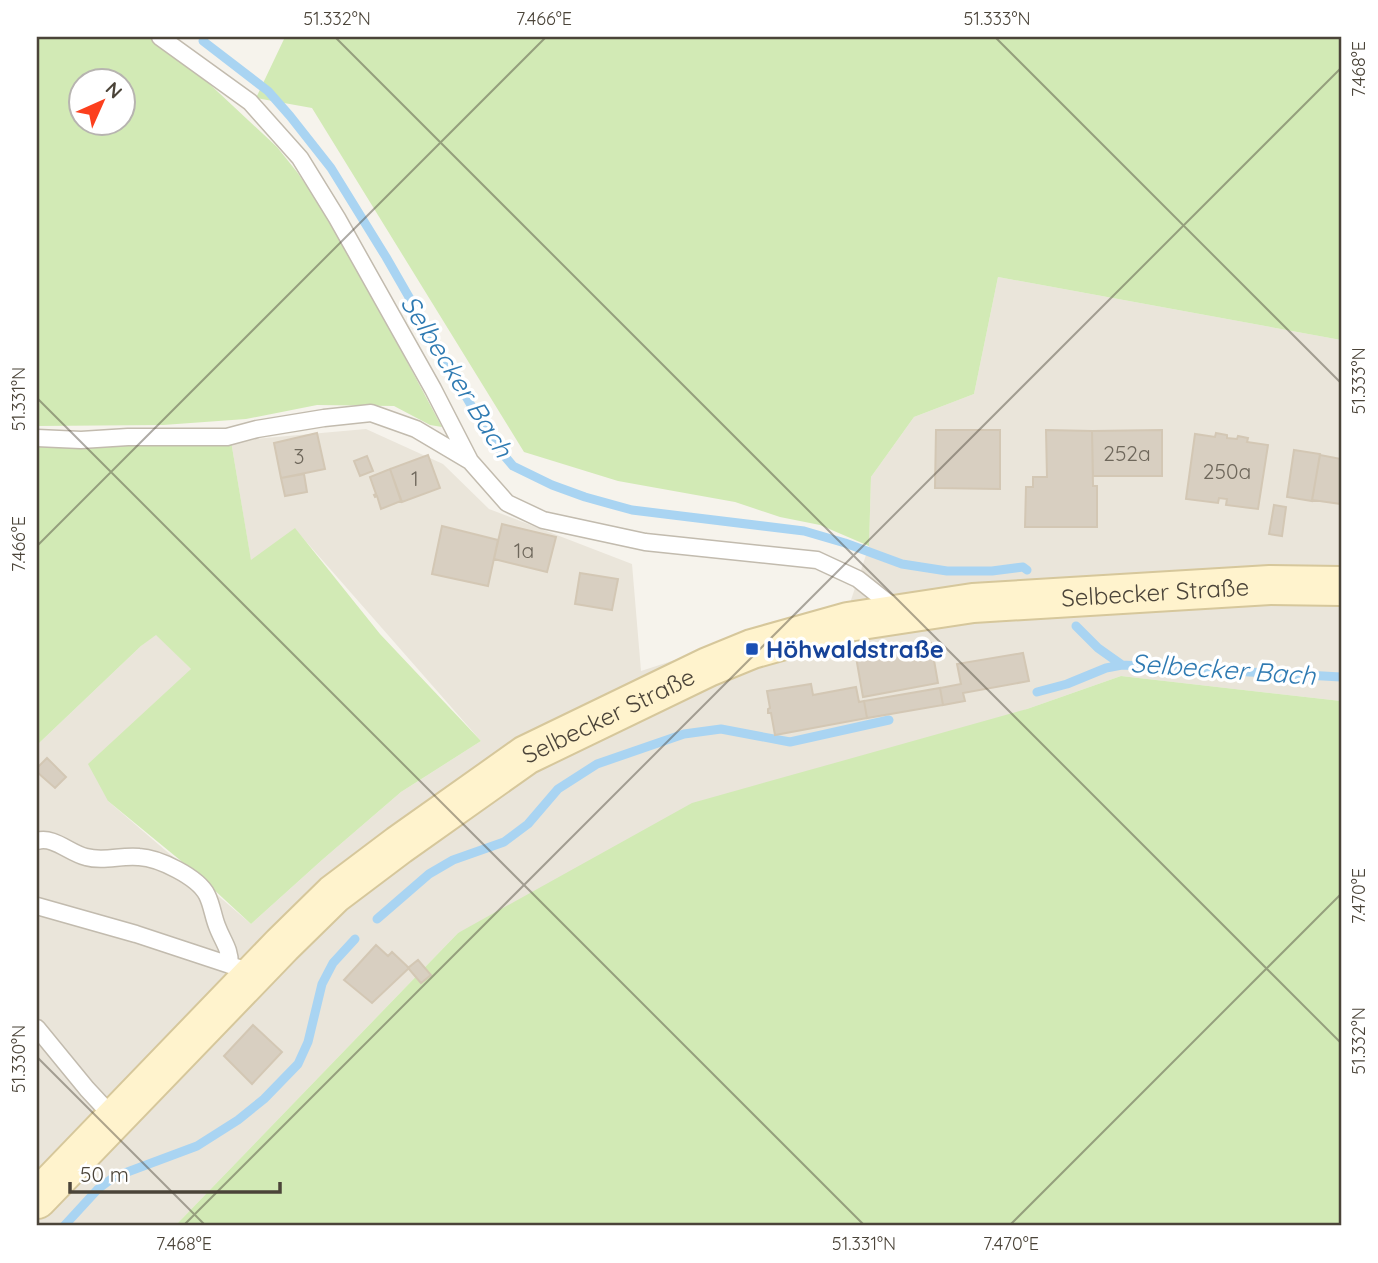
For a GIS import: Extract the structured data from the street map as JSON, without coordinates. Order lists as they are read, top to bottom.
{
  "streets": {
    "main road": ["Selbecker Straße"]
  },
  "water": ["Selbecker Bach"],
  "places": {
    "transit": ["Höhwaldstraße"]
  },
  "house_numbers": [
    "252a",
    "3",
    "250a",
    "1",
    "1a"
  ],
  "scale_bar": "50 m",
  "north": "top right",
  "coordinates": [
    "51.332°N",
    "7.466°E",
    "51.333°N",
    "7.468°E",
    "51.331°N",
    "7.470°E",
    "51.330°N"
  ]
}
